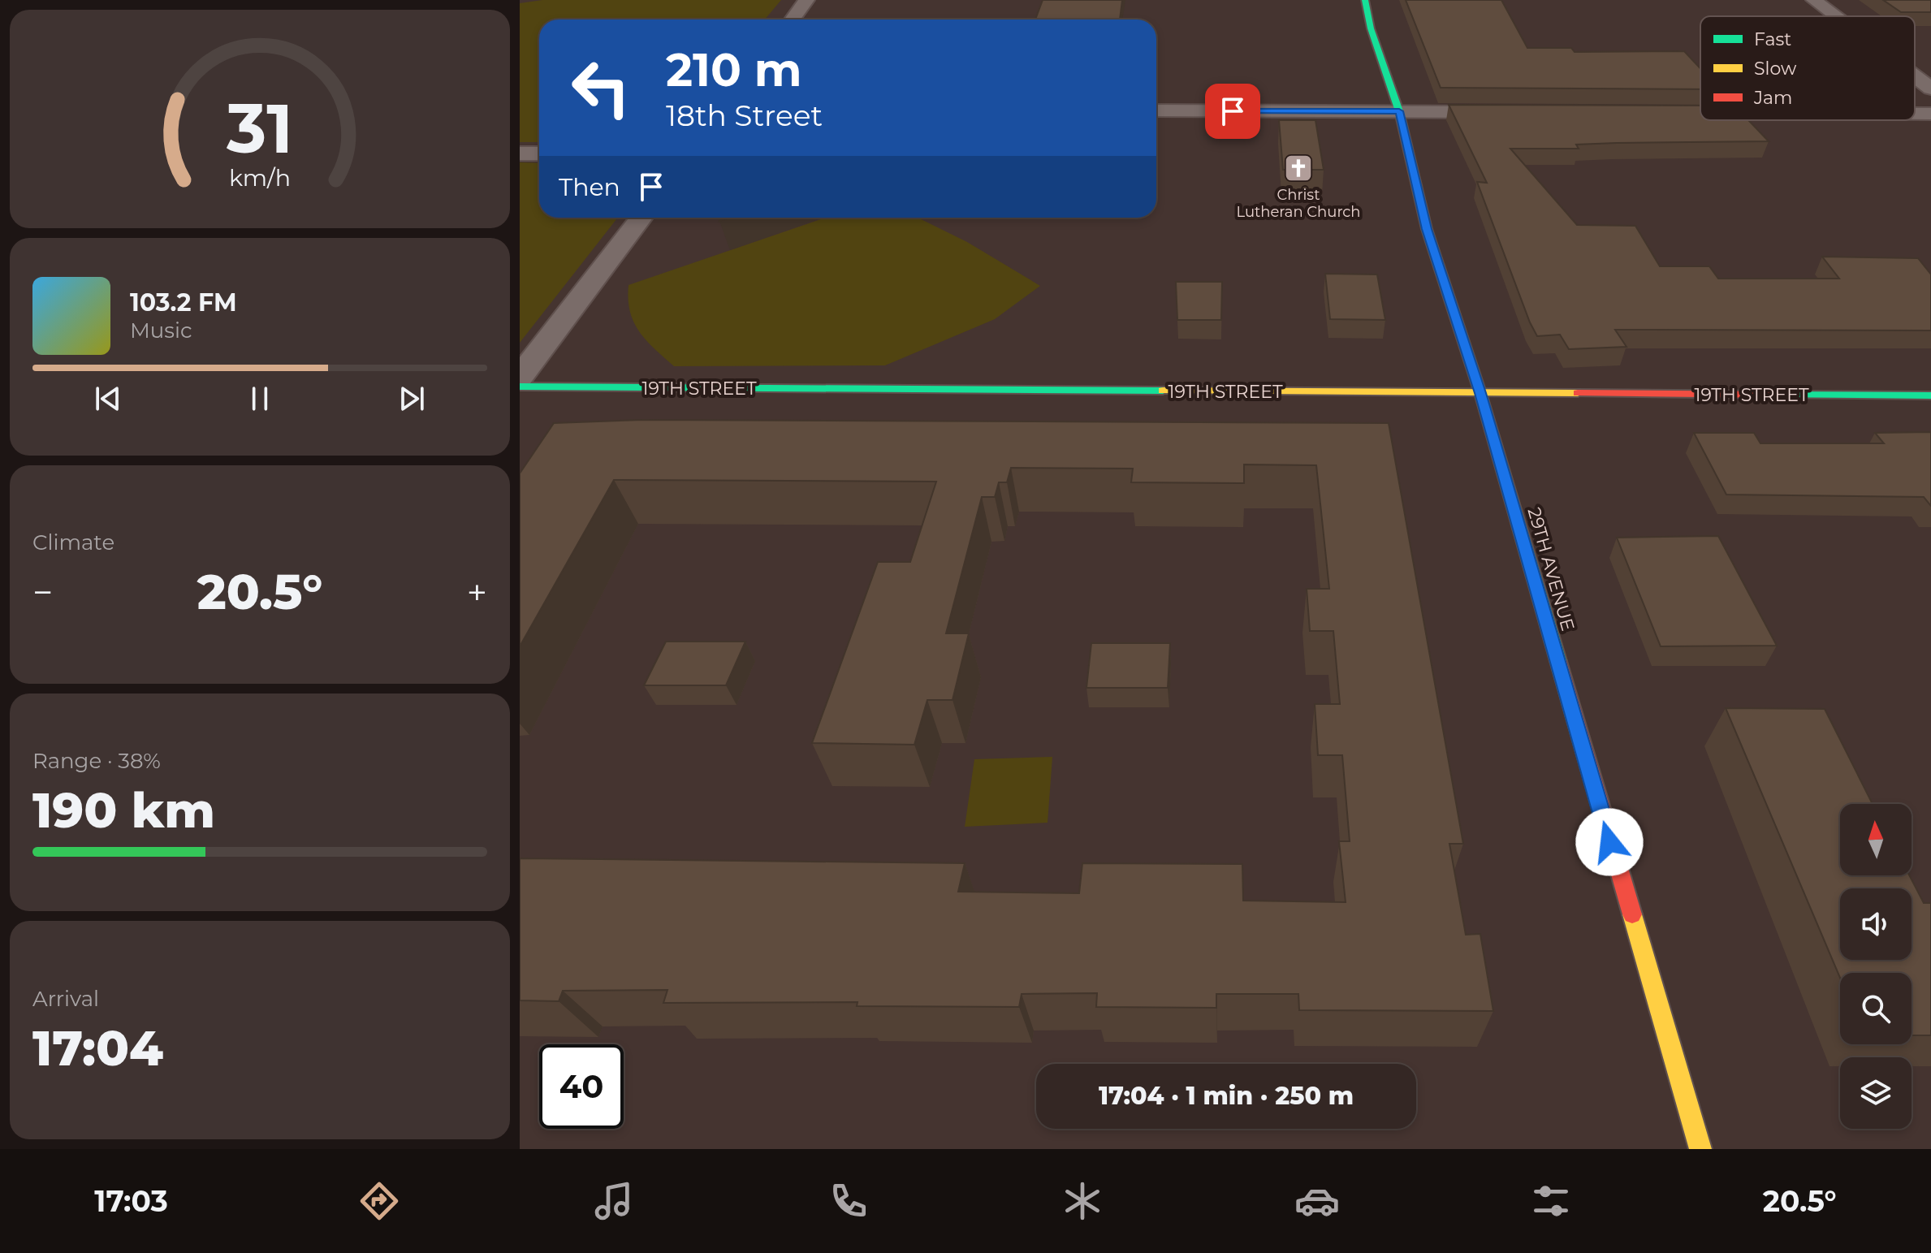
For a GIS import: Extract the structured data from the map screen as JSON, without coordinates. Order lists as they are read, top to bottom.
{
  "streets": {
    "street": ["19TH STREET", "29TH AVENUE"]
  },
  "crossings": [
    ["19TH STREET", "29TH AVENUE"]
  ],
  "places": {
    "church": ["Christ Lutheran Church"]
  },
  "legend": ["Fast", "Slow", "Jam"],
  "north": "top",
  "page": {
    "turn": ["210 m", "18th Street"],
    "then": "Then",
    "song": ["103.2 FM", "Music"],
    "tile": [
      "Climate",
      ["Range · 38%", "190 km"],
      ["Arrival", "17:04"]
    ],
    "heat": ["−", "20.5°", "+"],
    "limit": "40",
    "trip": "17:04 · 1 min · 250 m",
    "tabs": ["17:03", "20.5°"],
    "gauge": ["31", "km/h"]
  }
}
